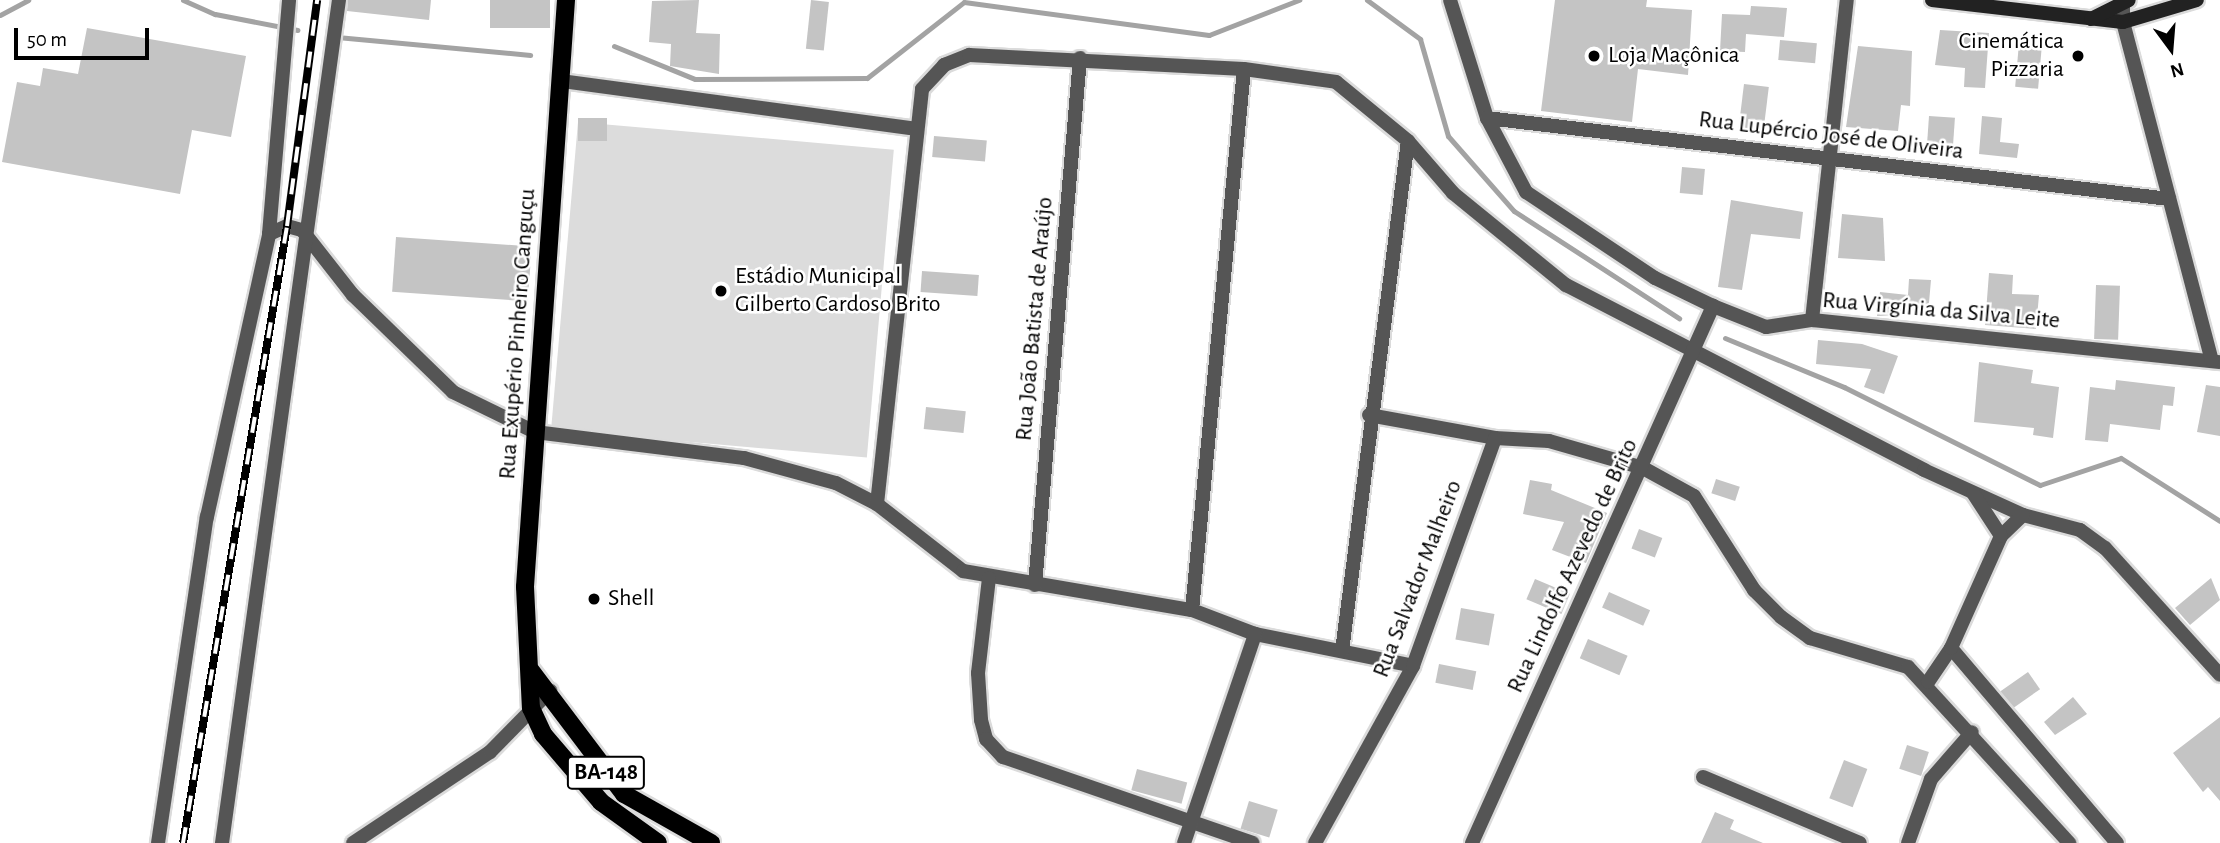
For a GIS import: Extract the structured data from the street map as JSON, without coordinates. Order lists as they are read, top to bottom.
{
  "streets": {
    "main road": ["Rua Exupério Pinheiro Canguçu", "BA-148"],
    "street": [
      "Rua Lupércio José de Oliveira",
      "Rua Virgínia da Silva Leite",
      "Rua João Batista de Araújo",
      "Rua Lindolfo Azevedo de Brito",
      "Rua Salvador Malheiro"
    ]
  },
  "crossings": [
    ["Rua Lupércio José de Oliveira", "Rua Virgínia da Silva Leite"],
    ["Rua Virgínia da Silva Leite", "Rua Lindolfo Azevedo de Brito"],
    ["Rua Exupério Pinheiro Canguçu", "BA-148"]
  ],
  "places": [
    "Loja Maçônica",
    "Cinemática Pizzaria",
    "Estádio Municipal Gilberto Cardoso Brito",
    "Shell"
  ],
  "scale_bar": "50 m",
  "north": "bottom"
}
